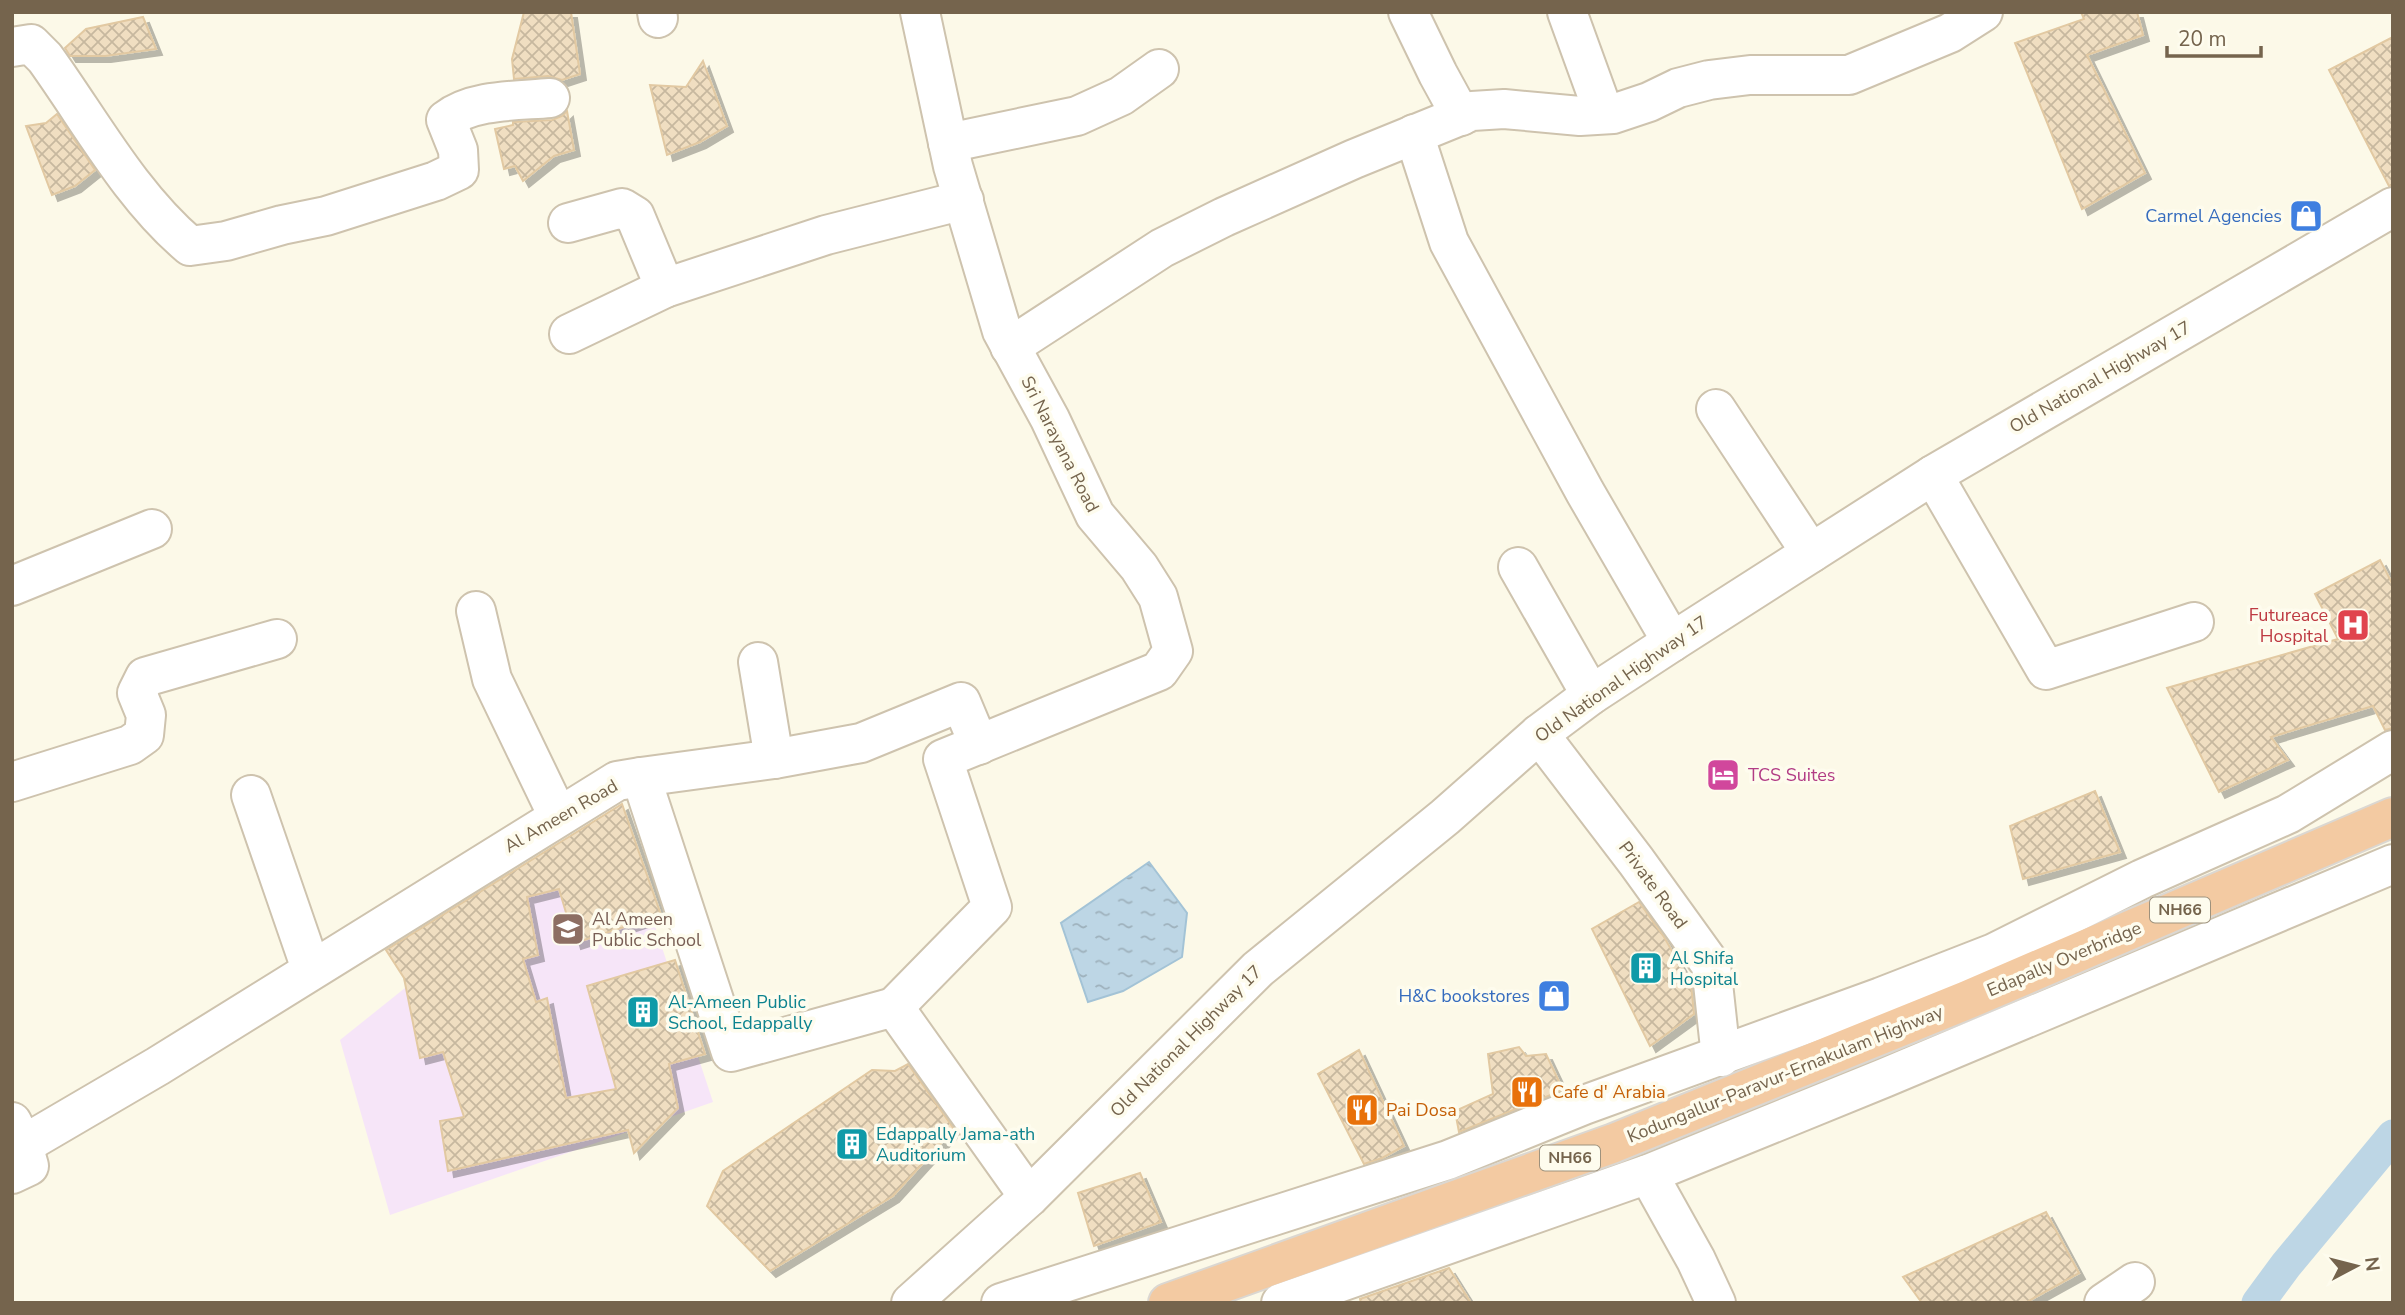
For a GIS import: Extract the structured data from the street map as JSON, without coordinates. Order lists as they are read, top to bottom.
{
  "streets": {
    "highway": ["NH66", "Edapally Overbridge", "Kodungallur-Paravur-Ernakulam Highway"],
    "street": [
      "Old National Highway 17",
      "Sri Narayana Road",
      "Al Ameen Road",
      "Private Road"
    ]
  },
  "crossings": [
    ["Old National Highway 17", "Private Road"],
    ["Sri Narayana Road", "Al Ameen Road"],
    ["Edapally Overbridge", "Kodungallur-Paravur-Ernakulam Highway"]
  ],
  "places": {
    "shop": ["Carmel Agencies", "H&C bookstores"],
    "hospital": ["Futureace Hospital"],
    "hotel": ["TCS Suites"],
    "school or university": ["Al Ameen Public School"],
    "building": ["Al Shifa Hospital", "Al-Ameen Public School, Edappally", "Edappally Jama-ath Auditorium"],
    "restaurant": ["Cafe d' Arabia", "Pai Dosa"]
  },
  "scale_bar": "20 m",
  "north": "right"
}
